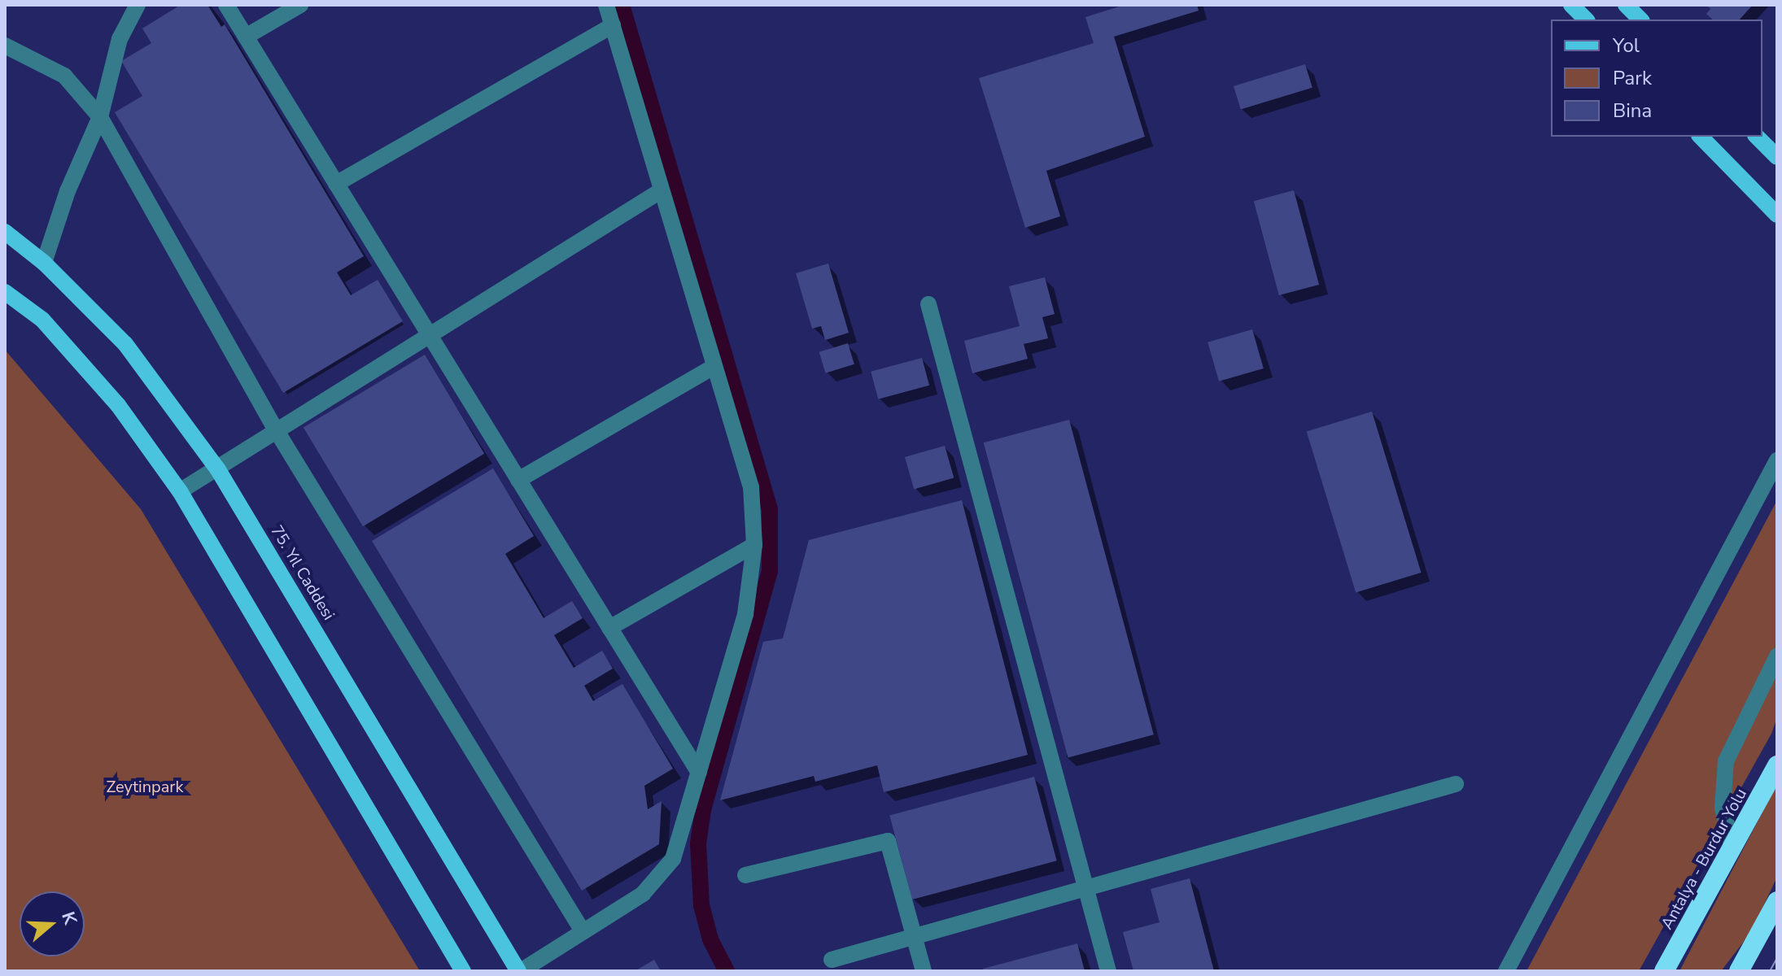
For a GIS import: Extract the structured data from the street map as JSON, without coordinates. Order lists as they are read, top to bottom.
{
  "streets": {
    "highway": ["Antalya - Burdur Yolu"],
    "main road": ["75. Yıl Caddesi"]
  },
  "parks": ["Zeytinpark"],
  "legend": ["Yol", "Park", "Bina"],
  "north": "right"
}
